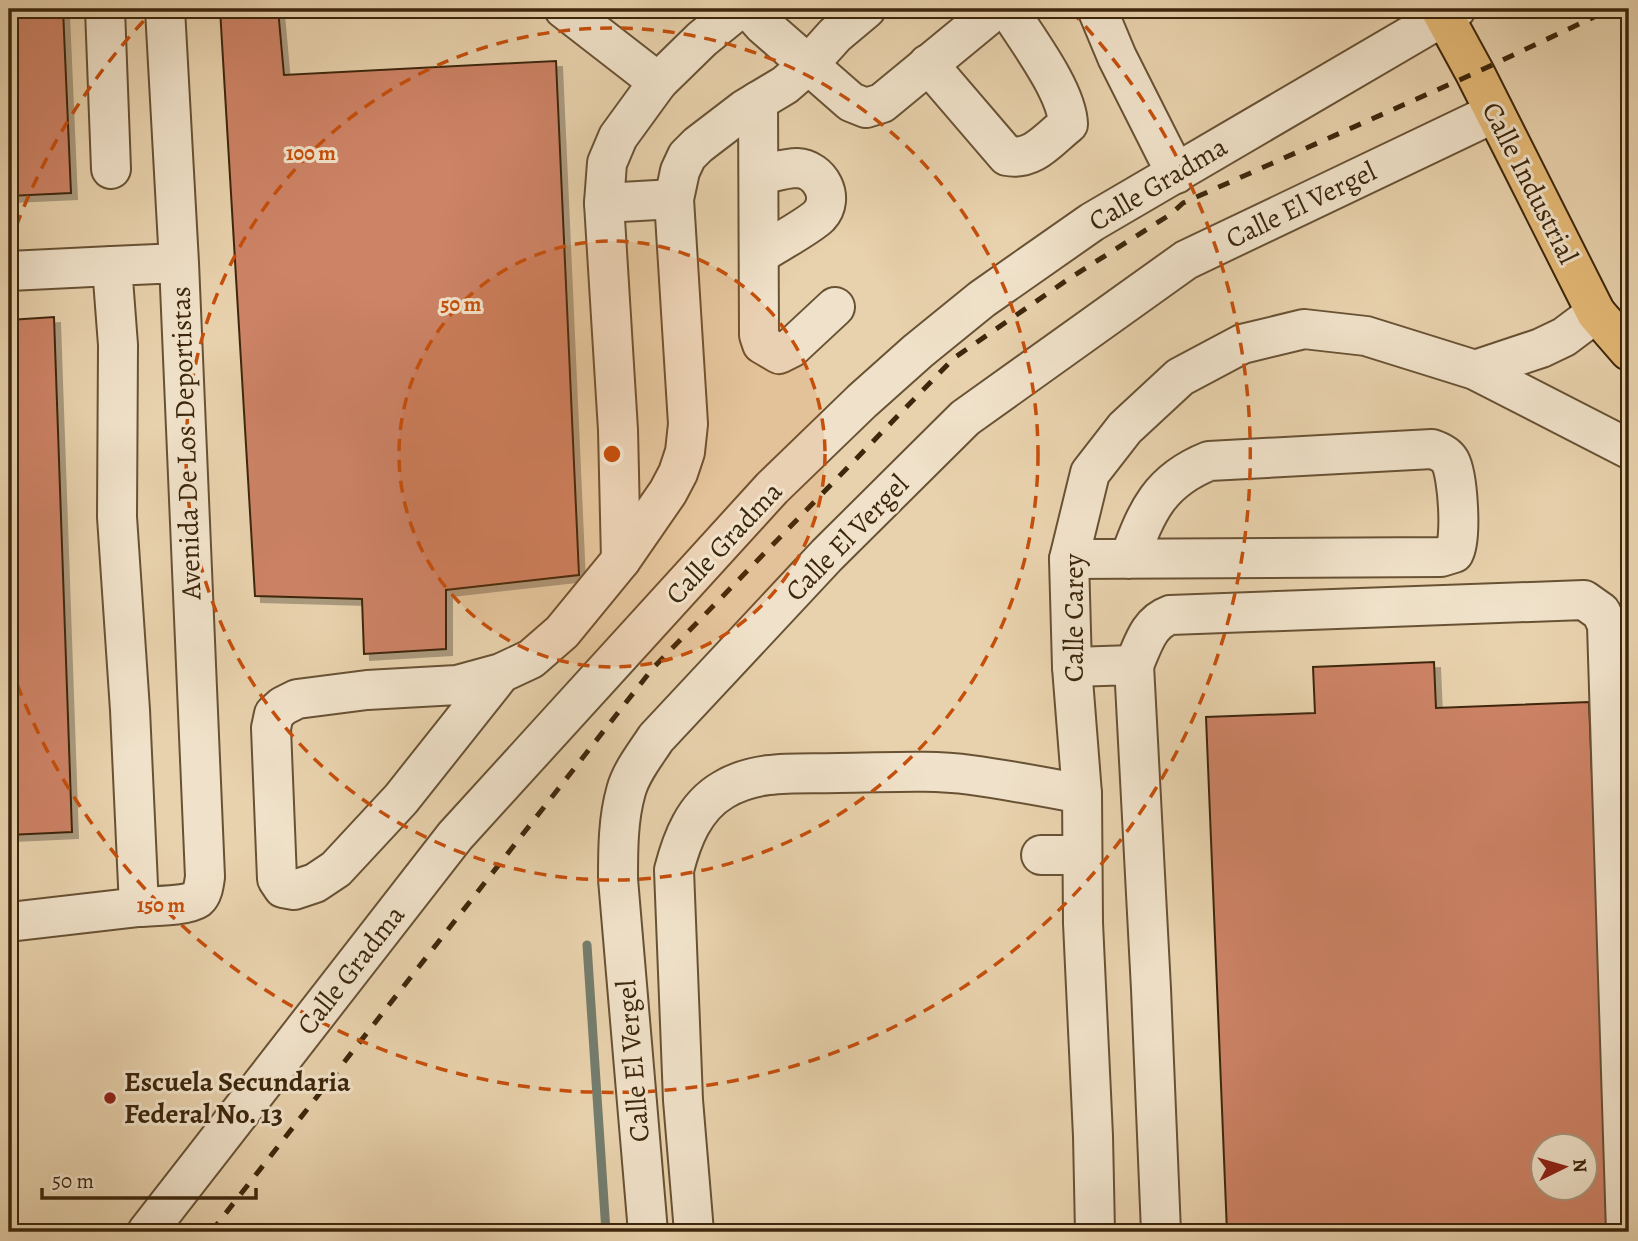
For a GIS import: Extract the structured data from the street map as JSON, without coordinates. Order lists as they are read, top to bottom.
{
  "streets": {
    "main road": ["Calle Industrial"],
    "street": [
      "Calle Gradma",
      "Calle El Vergel",
      "Avenida De Los Deportistas",
      "Calle Carey"
    ]
  },
  "crossings": [
    ["Calle Industrial", "Calle Gradma"],
    ["Calle Industrial", "Calle El Vergel"]
  ],
  "places": ["Escuela Secundaria Federal No. 13"],
  "scale_bar": "50 m",
  "north": "right",
  "rings": ["100 m", "50 m", "150 m"]
}
